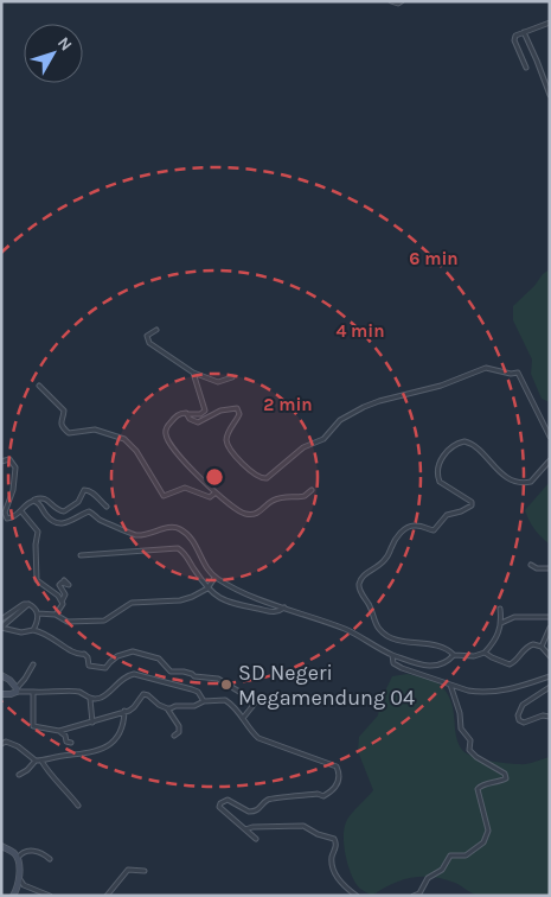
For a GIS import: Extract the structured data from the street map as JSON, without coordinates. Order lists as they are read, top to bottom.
{
  "places": ["SD Negeri Megamendung 04"],
  "north": "top right",
  "rings": ["6 min", "4 min", "2 min"]
}
